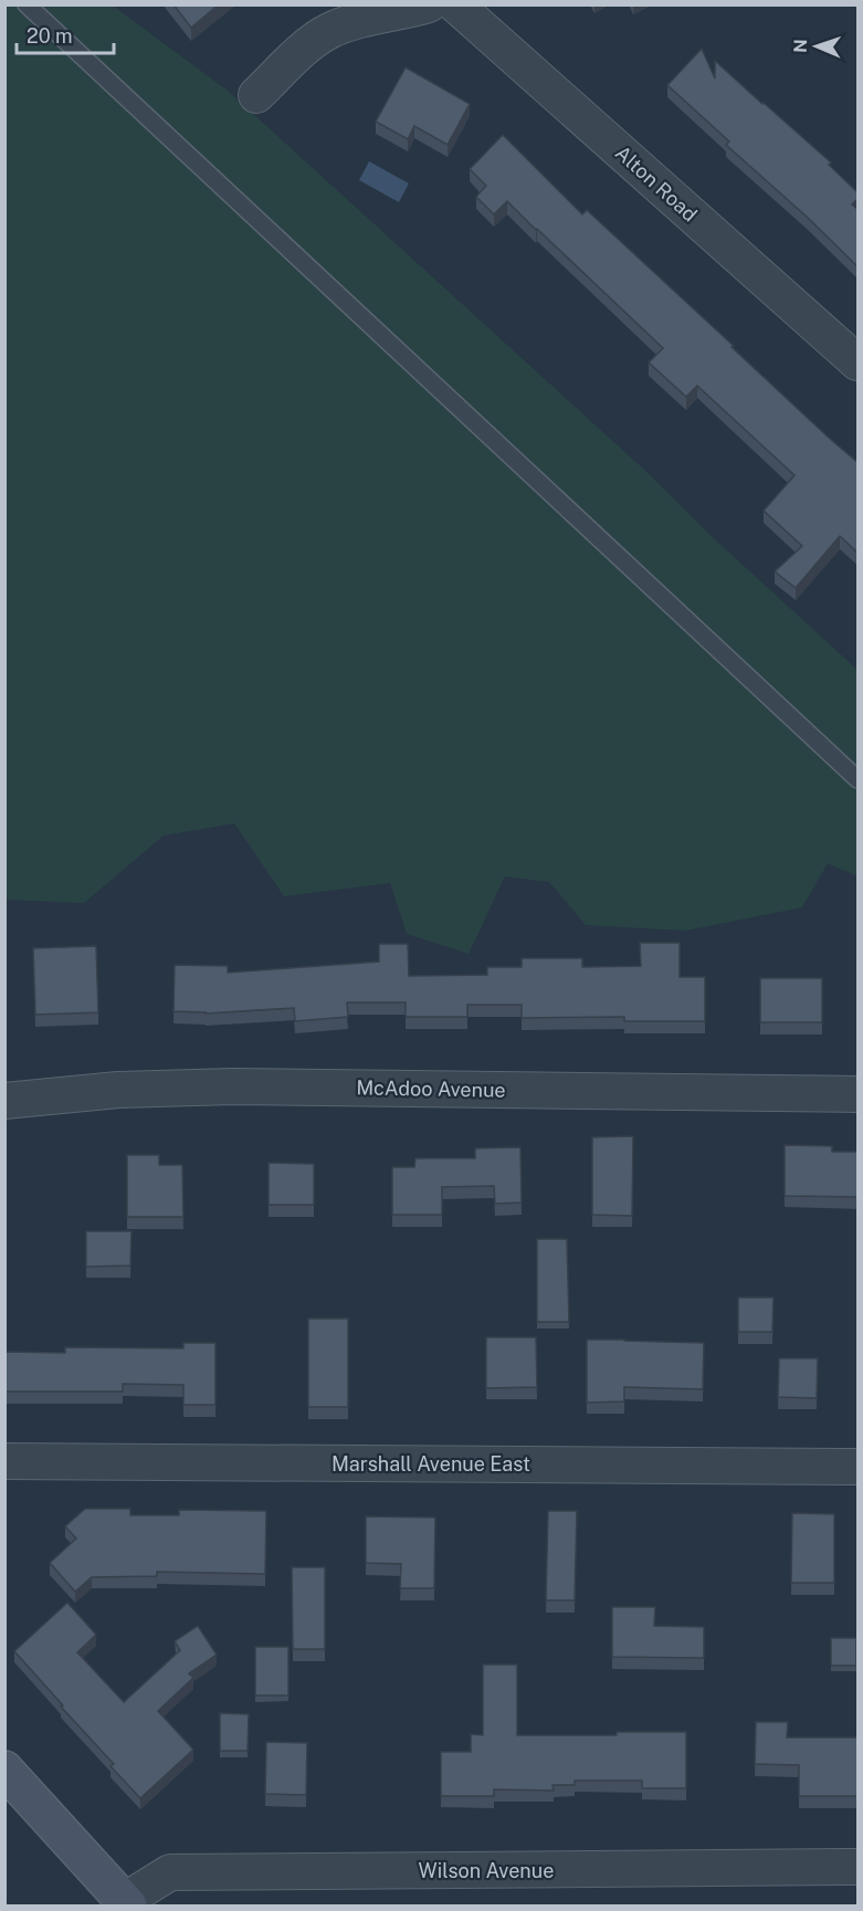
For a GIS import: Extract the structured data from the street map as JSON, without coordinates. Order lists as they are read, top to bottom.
{
  "streets": {
    "street": [
      "Alton Road",
      "McAdoo Avenue",
      "Marshall Avenue East",
      "Wilson Avenue"
    ]
  },
  "scale_bar": "20 m",
  "north": "left"
}
